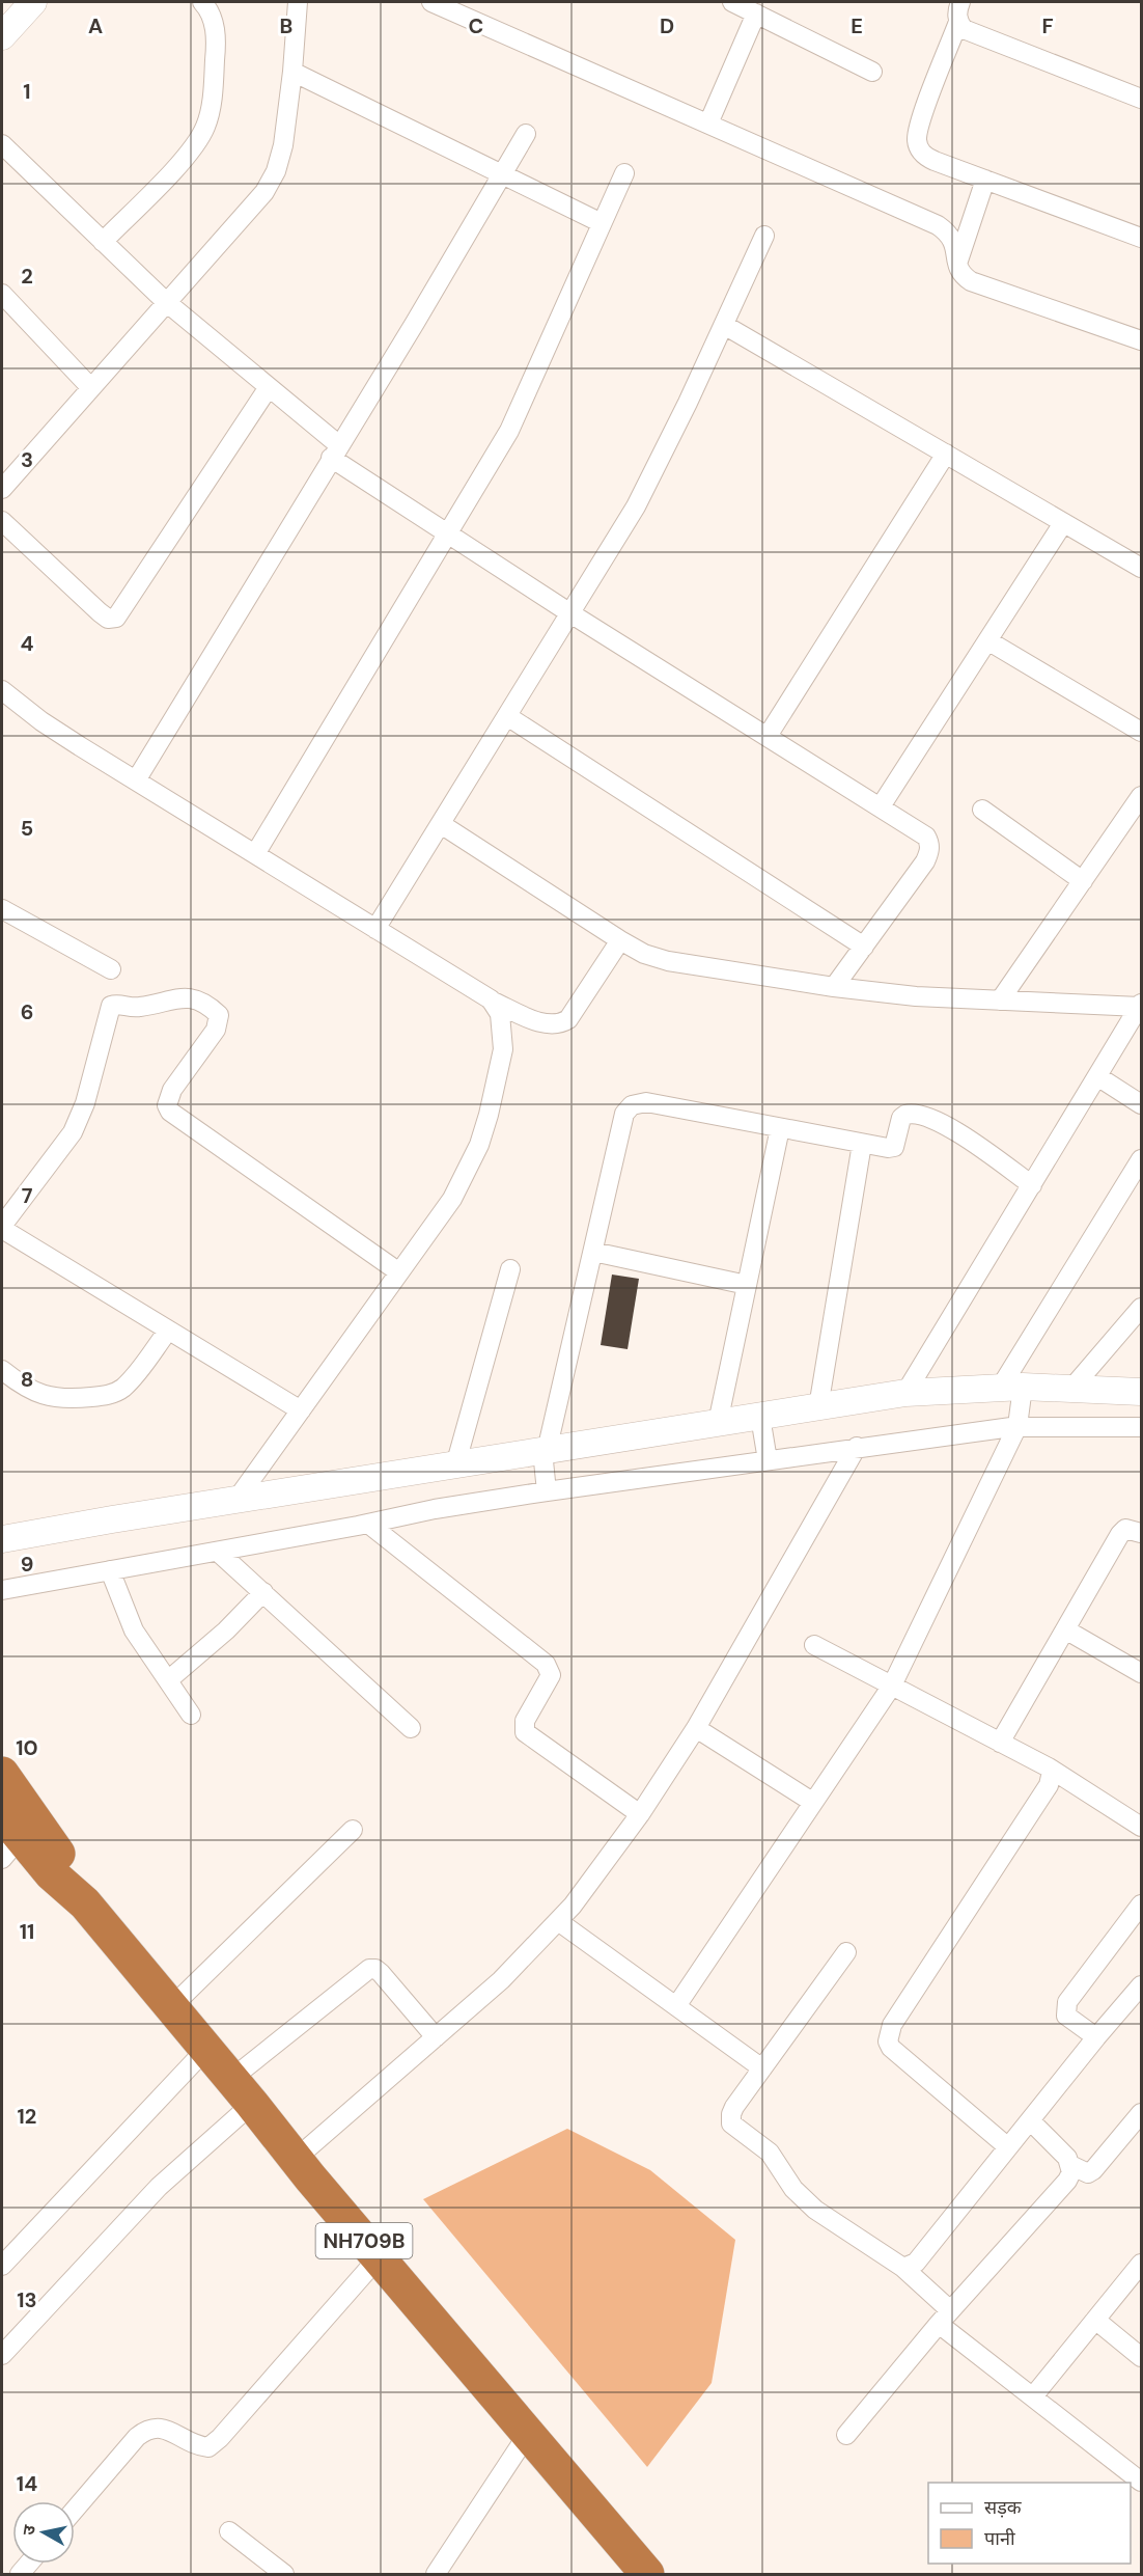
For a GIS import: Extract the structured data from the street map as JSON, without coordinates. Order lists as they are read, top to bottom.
{
  "streets": {
    "highway": ["NH709B"]
  },
  "legend": ["सड़क", "पानी"],
  "north": "left",
  "grid": {
    "columns": [
      "A",
      "B",
      "C",
      "D",
      "E",
      "F"
    ],
    "rows": [
      "1",
      "2",
      "3",
      "4",
      "5",
      "6",
      "7",
      "8",
      "9",
      "10",
      "11",
      "12",
      "13",
      "14"
    ]
  }
}
